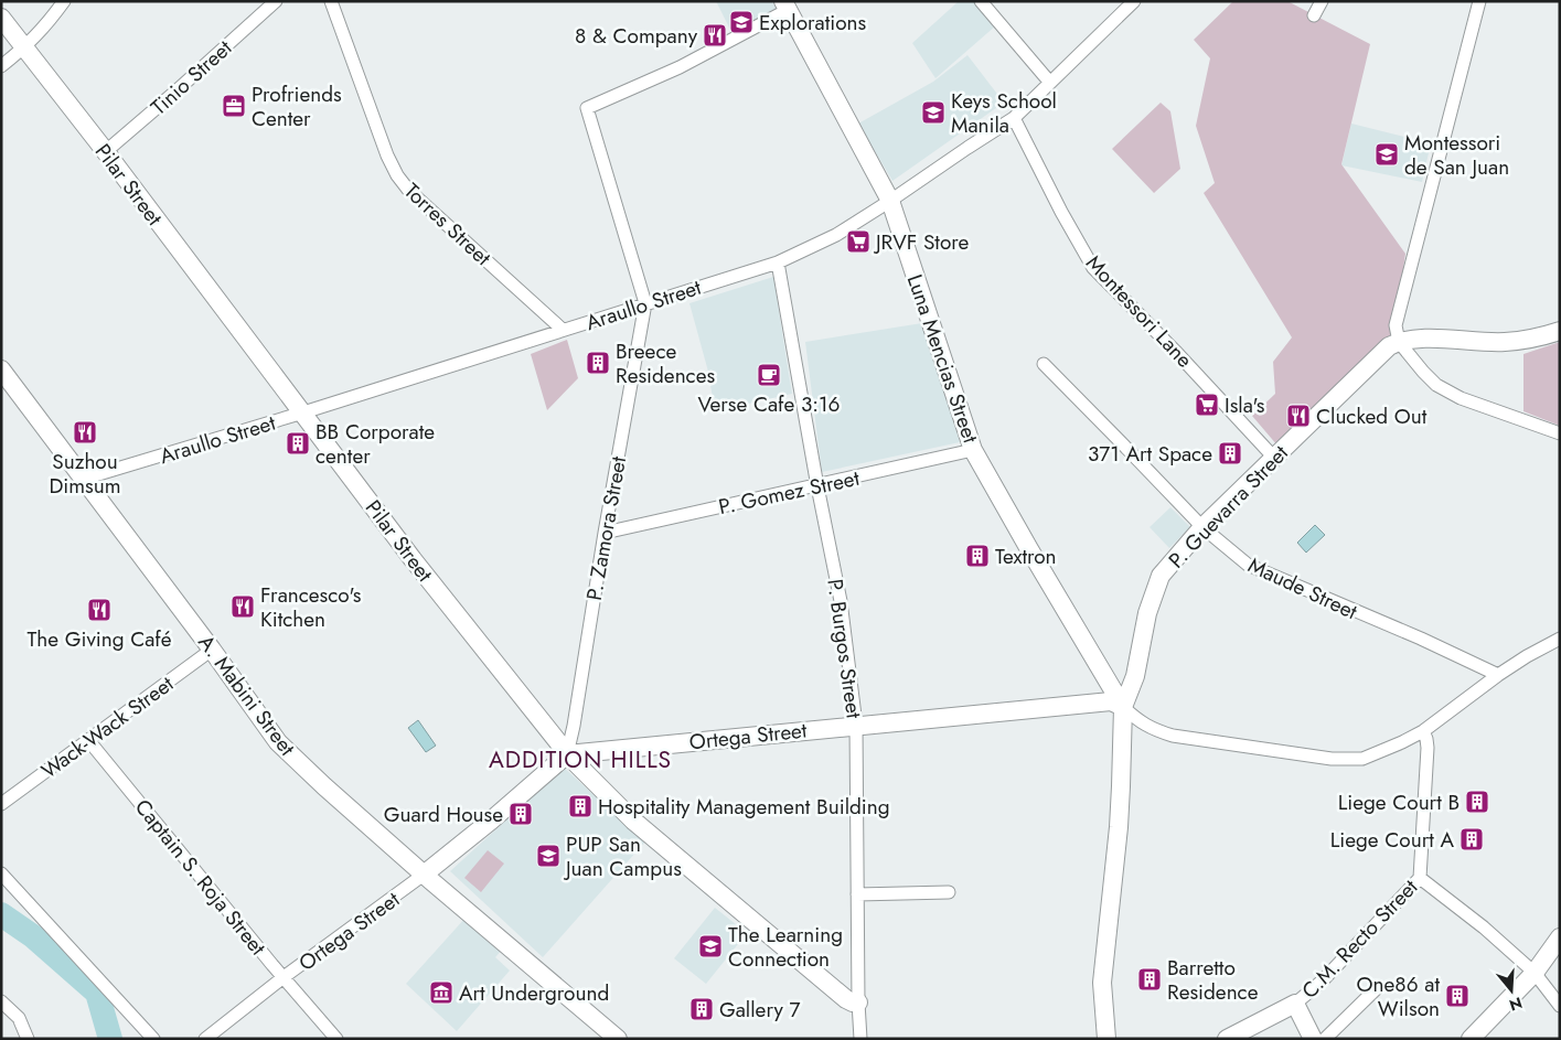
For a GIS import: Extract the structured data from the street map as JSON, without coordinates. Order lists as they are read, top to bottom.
{
  "streets": {
    "street": [
      "Tinio Street",
      "Pilar Street",
      "Torres Street",
      "Araullo Street",
      "Montessori Lane",
      "Luna Mencias Street",
      "P. Gomez Street",
      "P. Guevarra Street",
      "P. Zamora Street",
      "Maude Street",
      "P. Burgos Street",
      "A. Mabini Street",
      "Wack-Wack Street",
      "Ortega Street",
      "Captain S. Roja Street",
      "C.M. Recto Street"
    ]
  },
  "crossings": [
    ["Tinio Street", "Pilar Street"],
    ["Pilar Street", "Araullo Street"],
    ["Pilar Street", "P. Zamora Street"],
    ["Pilar Street", "P. Burgos Street"],
    ["Pilar Street", "Ortega Street"],
    ["Torres Street", "Araullo Street"],
    ["Araullo Street", "Montessori Lane"],
    ["Araullo Street", "Luna Mencias Street"],
    ["Araullo Street", "P. Zamora Street"],
    ["Araullo Street", "P. Burgos Street"],
    ["Araullo Street", "A. Mabini Street"],
    ["Montessori Lane", "P. Guevarra Street"],
    ["Luna Mencias Street", "P. Gomez Street"],
    ["Luna Mencias Street", "P. Guevarra Street"],
    ["Luna Mencias Street", "Ortega Street"],
    ["P. Gomez Street", "P. Zamora Street"],
    ["P. Gomez Street", "P. Burgos Street"],
    ["P. Guevarra Street", "Maude Street"],
    ["P. Guevarra Street", "Ortega Street"],
    ["P. Zamora Street", "Ortega Street"],
    ["P. Burgos Street", "Ortega Street"],
    ["A. Mabini Street", "Wack-Wack Street"],
    ["A. Mabini Street", "Ortega Street"],
    ["Wack-Wack Street", "Captain S. Roja Street"],
    ["Ortega Street", "Captain S. Roja Street"]
  ],
  "districts": ["ADDITION HILLS"],
  "places": {
    "school or university": [
      "Explorations",
      "Keys School Manila",
      "Montessori de San Juan",
      "PUP San Juan Campus",
      "The Learning Connection"
    ],
    "restaurant": [
      "8 & Company",
      "Clucked Out",
      "Suzhou Dimsum",
      "Francesco's Kitchen",
      "The Giving Café"
    ],
    "office": ["Profriends Center"],
    "supermarket": ["JRVF Store", "Isla's"],
    "building": [
      "Breece Residences",
      "BB Corporate center",
      "371 Art Space",
      "Textron",
      "Liege Court B",
      "Hospitality Management Building",
      "Guard House",
      "Liege Court A",
      "Barretto Residence",
      "One86 at Wilson",
      "Gallery 7"
    ],
    "cafe": ["Verse Cafe 3:16"],
    "museum": ["Art Underground"]
  },
  "north": "bottom"
}
